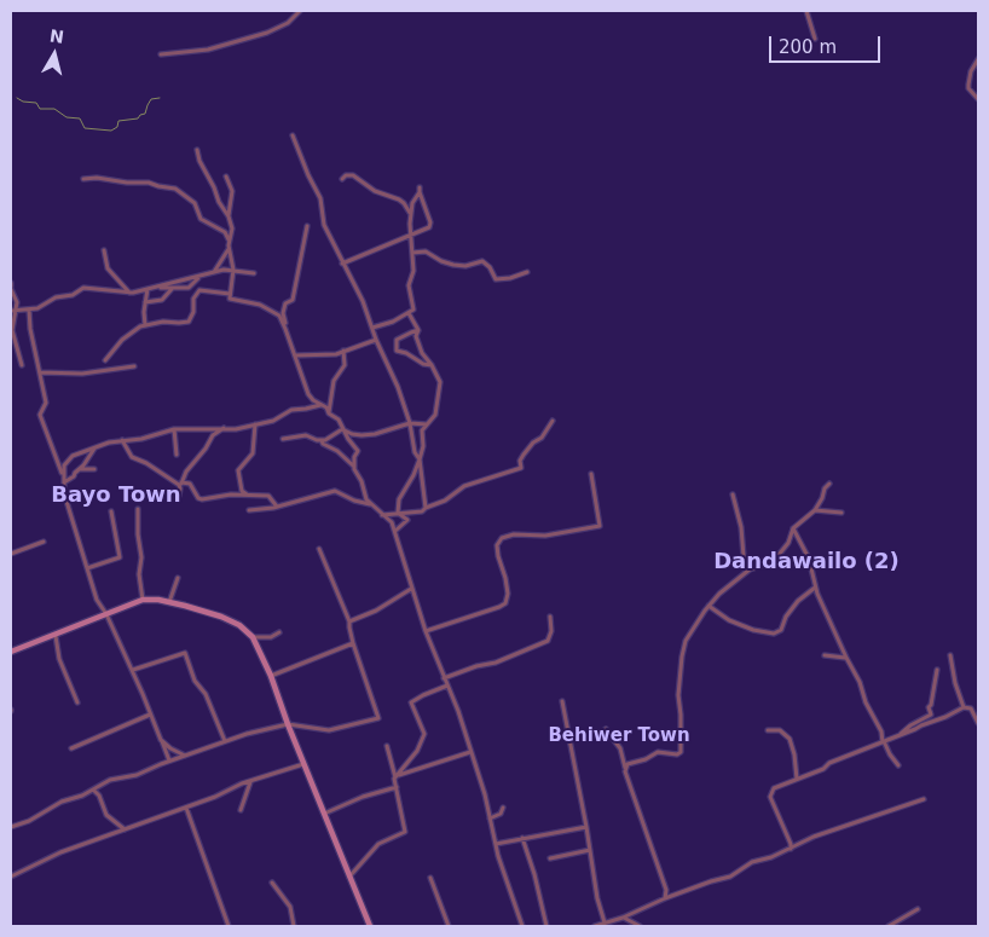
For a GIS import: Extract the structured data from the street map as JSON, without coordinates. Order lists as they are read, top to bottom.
{
  "districts": ["Bayo Town", "Dandawailo (2)", "Behiwer Town"],
  "scale_bar": "200 m",
  "north": "top"
}
